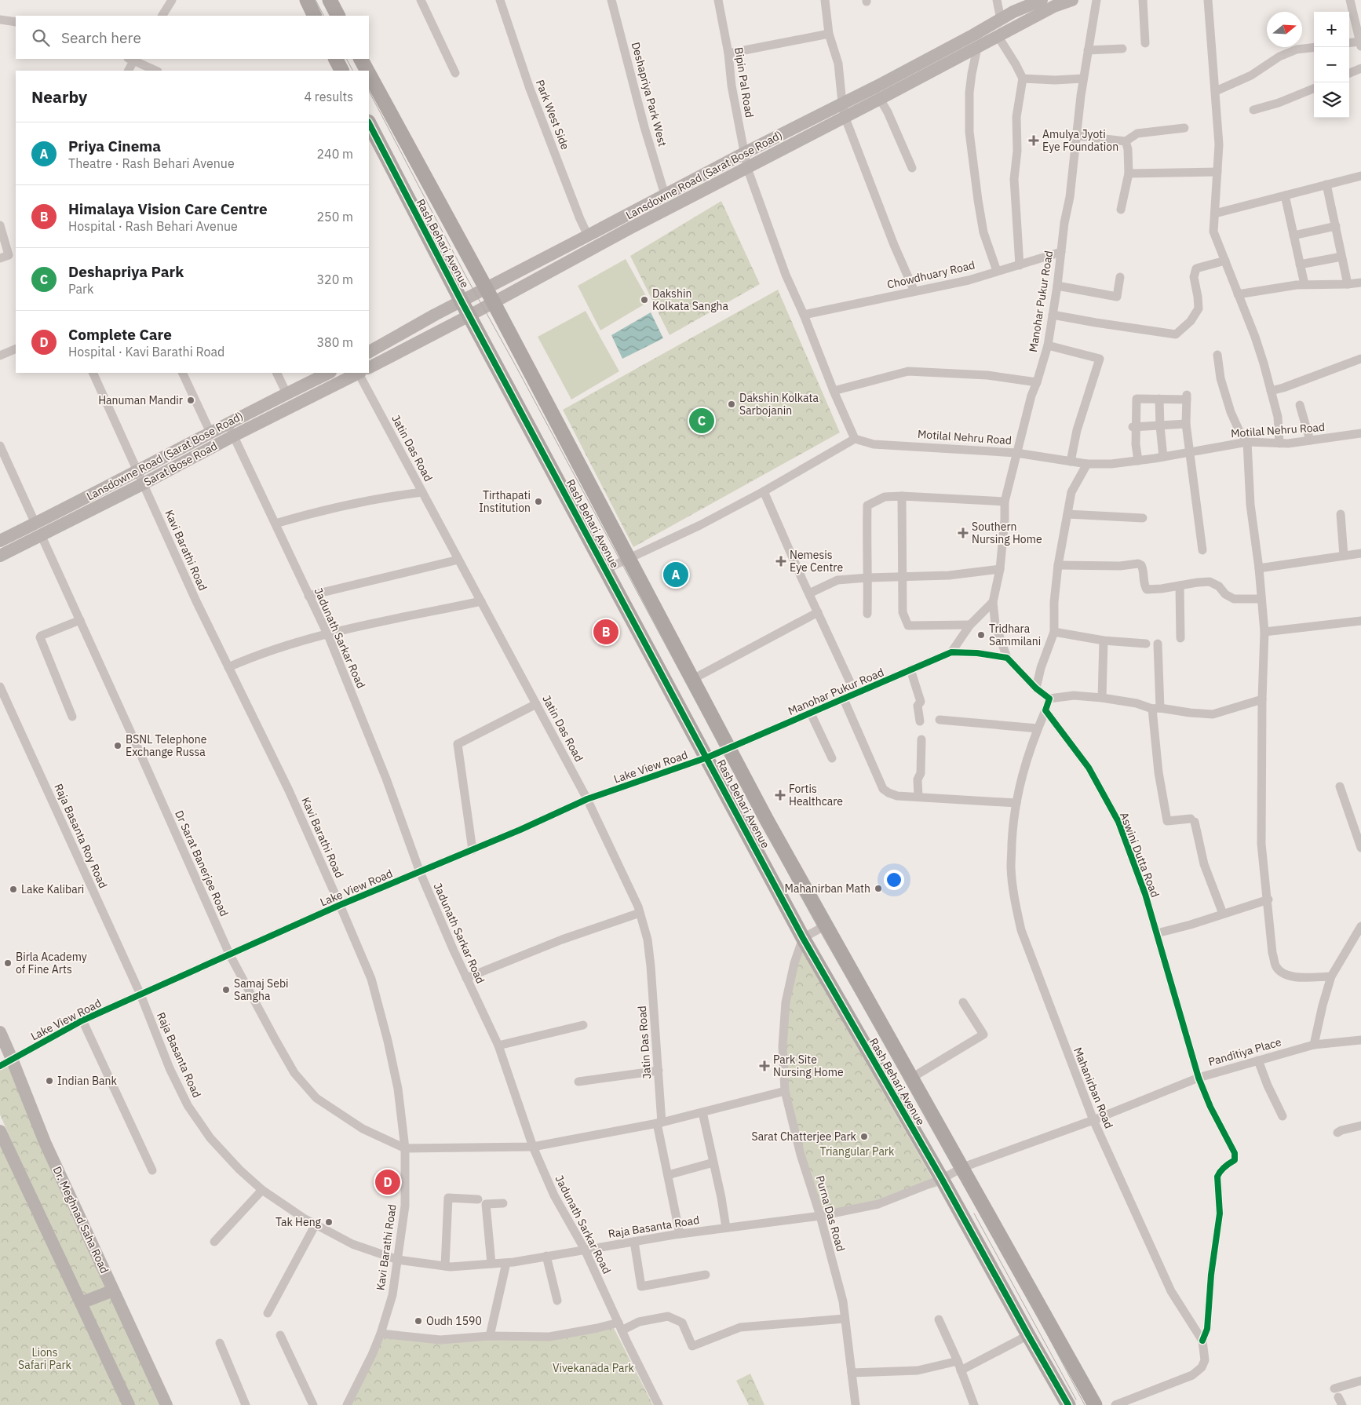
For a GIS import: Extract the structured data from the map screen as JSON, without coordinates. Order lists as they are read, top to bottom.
{
  "streets": {
    "main road": [
      "Lansdowne Road (Sarat Bose Road)",
      "Rash Behari Avenue",
      "Sarat Bose Road",
      "Dr. Meghnad Saha Road"
    ],
    "street": [
      "Bipin Pal Road",
      "Deshapriya Park West",
      "Park West Side",
      "Chowdhuary Road",
      "Manohar Pukur Road",
      "Motilal Nehru Road",
      "Jatin Das Road",
      "Kavi Barathi Road",
      "Jadunath Sarkar Road",
      "Lake View Road",
      "Raja Basanta Roy Road",
      "Aswini Dutta Road",
      "Dr Sarat Banerjee Road",
      "Panditiya Place",
      "Raja Basanta Road",
      "Mahanirban Road",
      "Purna Das Road"
    ]
  },
  "crossings": [
    ["Bipin Pal Road", "Lansdowne Road (Sarat Bose Road)"],
    ["Deshapriya Park West", "Lansdowne Road (Sarat Bose Road)"],
    ["Park West Side", "Lansdowne Road (Sarat Bose Road)"],
    ["Lansdowne Road (Sarat Bose Road)", "Rash Behari Avenue"],
    ["Lansdowne Road (Sarat Bose Road)", "Sarat Bose Road"],
    ["Lansdowne Road (Sarat Bose Road)", "Kavi Barathi Road"],
    ["Lansdowne Road (Sarat Bose Road)", "Jadunath Sarkar Road"],
    ["Lansdowne Road (Sarat Bose Road)", "Dr Sarat Banerjee Road"],
    ["Rash Behari Avenue", "Manohar Pukur Road"],
    ["Rash Behari Avenue", "Sarat Bose Road"],
    ["Rash Behari Avenue", "Lake View Road"],
    ["Rash Behari Avenue", "Panditiya Place"],
    ["Rash Behari Avenue", "Raja Basanta Road"],
    ["Rash Behari Avenue", "Purna Das Road"],
    ["Chowdhuary Road", "Manohar Pukur Road"],
    ["Manohar Pukur Road", "Motilal Nehru Road"],
    ["Manohar Pukur Road", "Lake View Road"],
    ["Jatin Das Road", "Lake View Road"],
    ["Jatin Das Road", "Raja Basanta Road"],
    ["Sarat Bose Road", "Kavi Barathi Road"],
    ["Sarat Bose Road", "Jadunath Sarkar Road"],
    ["Sarat Bose Road", "Dr Sarat Banerjee Road"],
    ["Kavi Barathi Road", "Lake View Road"],
    ["Kavi Barathi Road", "Dr Sarat Banerjee Road"],
    ["Kavi Barathi Road", "Raja Basanta Road"],
    ["Jadunath Sarkar Road", "Lake View Road"],
    ["Jadunath Sarkar Road", "Raja Basanta Road"],
    ["Lake View Road", "Raja Basanta Roy Road"],
    ["Lake View Road", "Dr Sarat Banerjee Road"],
    ["Lake View Road", "Raja Basanta Road"],
    ["Lake View Road", "Dr. Meghnad Saha Road"],
    ["Raja Basanta Roy Road", "Raja Basanta Road"],
    ["Aswini Dutta Road", "Panditiya Place"],
    ["Aswini Dutta Road", "Mahanirban Road"],
    ["Panditiya Place", "Raja Basanta Road"],
    ["Panditiya Place", "Mahanirban Road"],
    ["Raja Basanta Road", "Purna Das Road"]
  ],
  "parks": ["Triangular Park", "Lions Safari Park", "Vivekanada Park"],
  "places": {
    "health": [
      "Amulya Jyoti Eye Foundation",
      "Southern Nursing Home",
      "Nemesis Eye Centre",
      "Fortis Healthcare",
      "Park Site Nursing Home"
    ],
    "other": [
      "Dakshin Kolkata Sangha",
      "Hanuman Mandir",
      "Dakshin Kolkata Sarbojanin",
      "Tirthapati Institution",
      "Tridhara Sammilani",
      "BSNL Telephone Exchange Russa",
      "Mahanirban Math",
      "Lake Kalibari",
      "Birla Academy of Fine Arts",
      "Samaj Sebi Sangha",
      "Indian Bank",
      "Sarat Chatterjee Park",
      "Tak Heng",
      "Oudh 1590"
    ]
  },
  "north": "right",
  "page": {
    "map_buttons": ["+", "−"],
    "search": "Search here",
    "heading": ["Nearby", "4 results"],
    "list": [
      {
        "mark": "A",
        "name": "Priya Cinema",
        "note": "Theatre · Rash Behari Avenue",
        "value": "240 m"
      },
      {
        "mark": "B",
        "name": "Himalaya Vision Care Centre",
        "note": "Hospital · Rash Behari Avenue",
        "value": "250 m"
      },
      {
        "mark": "C",
        "name": "Deshapriya Park",
        "note": "Park",
        "value": "320 m"
      },
      {
        "mark": "D",
        "name": "Complete Care",
        "note": "Hospital · Kavi Barathi Road",
        "value": "380 m"
      }
    ],
    "pins": [
      "C",
      "A",
      "B",
      "D"
    ]
  }
}
